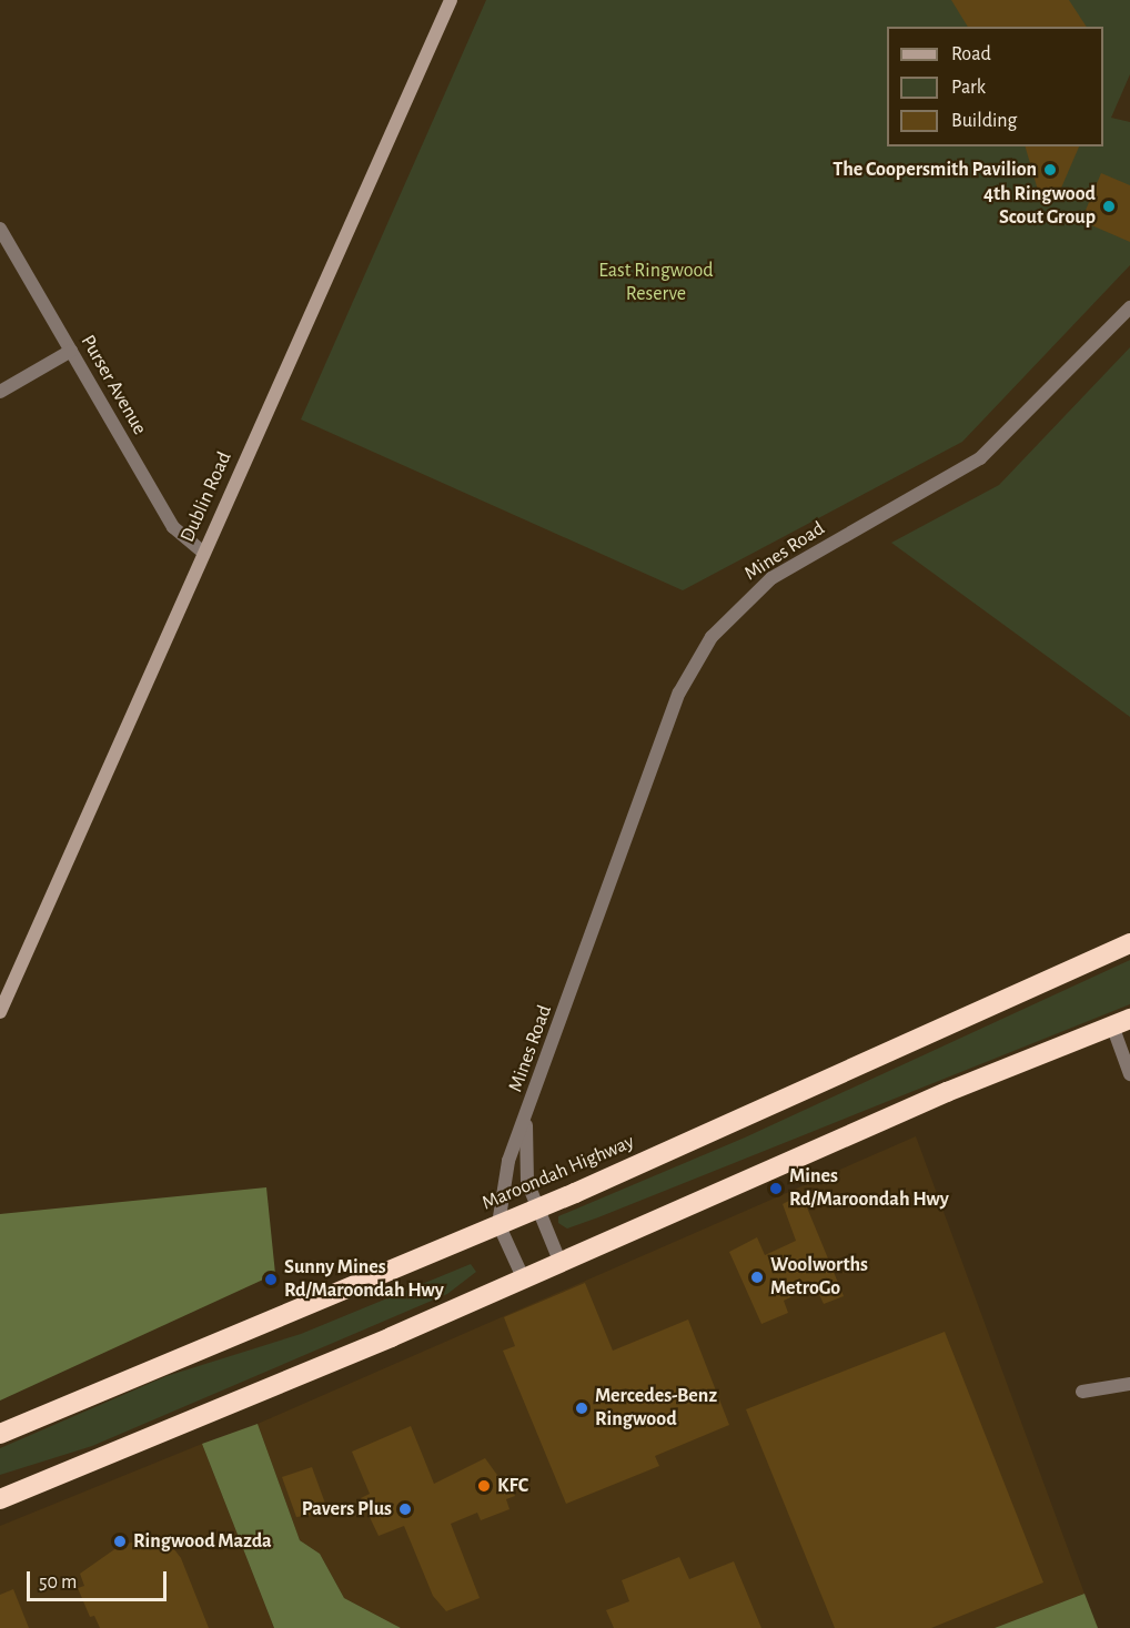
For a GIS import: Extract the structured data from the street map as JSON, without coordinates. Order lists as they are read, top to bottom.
{
  "streets": {
    "highway": ["Maroondah Highway"],
    "main road": ["Dublin Road"],
    "street": ["Purser Avenue", "Mines Road"]
  },
  "crossings": [
    ["Purser Avenue", "Dublin Road"],
    ["Mines Road", "Maroondah Highway"]
  ],
  "parks": ["East Ringwood Reserve"],
  "places": [
    "The Coopersmith Pavilion",
    "4th Ringwood Scout Group",
    "Mines Rd/Maroondah Hwy",
    "Woolworths MetroGo",
    "Sunny Mines Rd/Maroondah Hwy",
    "Mercedes-Benz Ringwood",
    "KFC",
    "Pavers Plus",
    "Ringwood Mazda"
  ],
  "legend": ["Road", "Park", "Building"],
  "scale_bar": "50 m"
}
